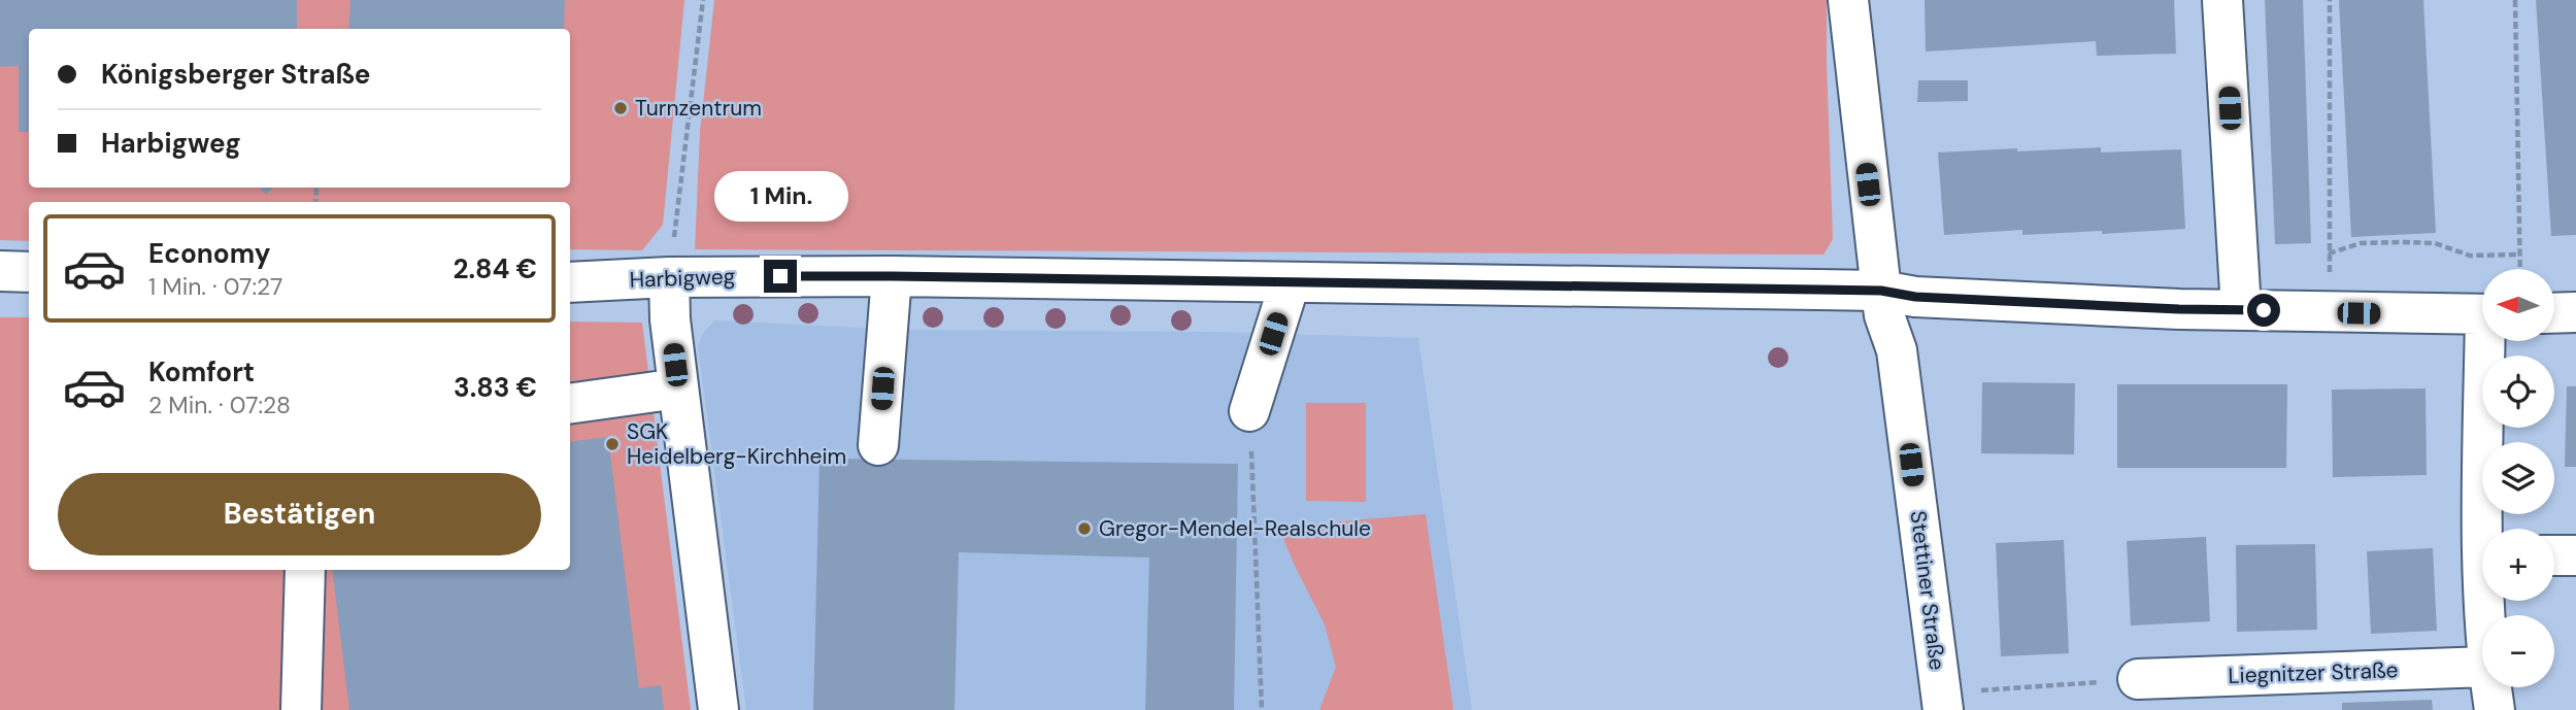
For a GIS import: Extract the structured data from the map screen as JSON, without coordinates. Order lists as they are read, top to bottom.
{
  "streets": {
    "street": ["Harbigweg", "Stettiner Straße", "Liegnitzer Straße"]
  },
  "crossings": [
    ["Harbigweg", "Stettiner Straße"]
  ],
  "places": ["Turnzentrum", "SGK Heidelberg-Kirchheim", "Gregor-Mendel-Realschule"],
  "north": "left",
  "page": {
    "banner": ["Königsberger Straße", "Harbigweg"],
    "bubble": "1 Min.",
    "list": [
      {
        "name": "Economy",
        "note": "1 Min. · 07:27",
        "value": "2.84 €"
      },
      {
        "name": "Komfort",
        "note": "2 Min. · 07:28",
        "value": "3.83 €"
      }
    ],
    "map_buttons": ["+", "−"],
    "buttons": "Bestätigen"
  }
}
